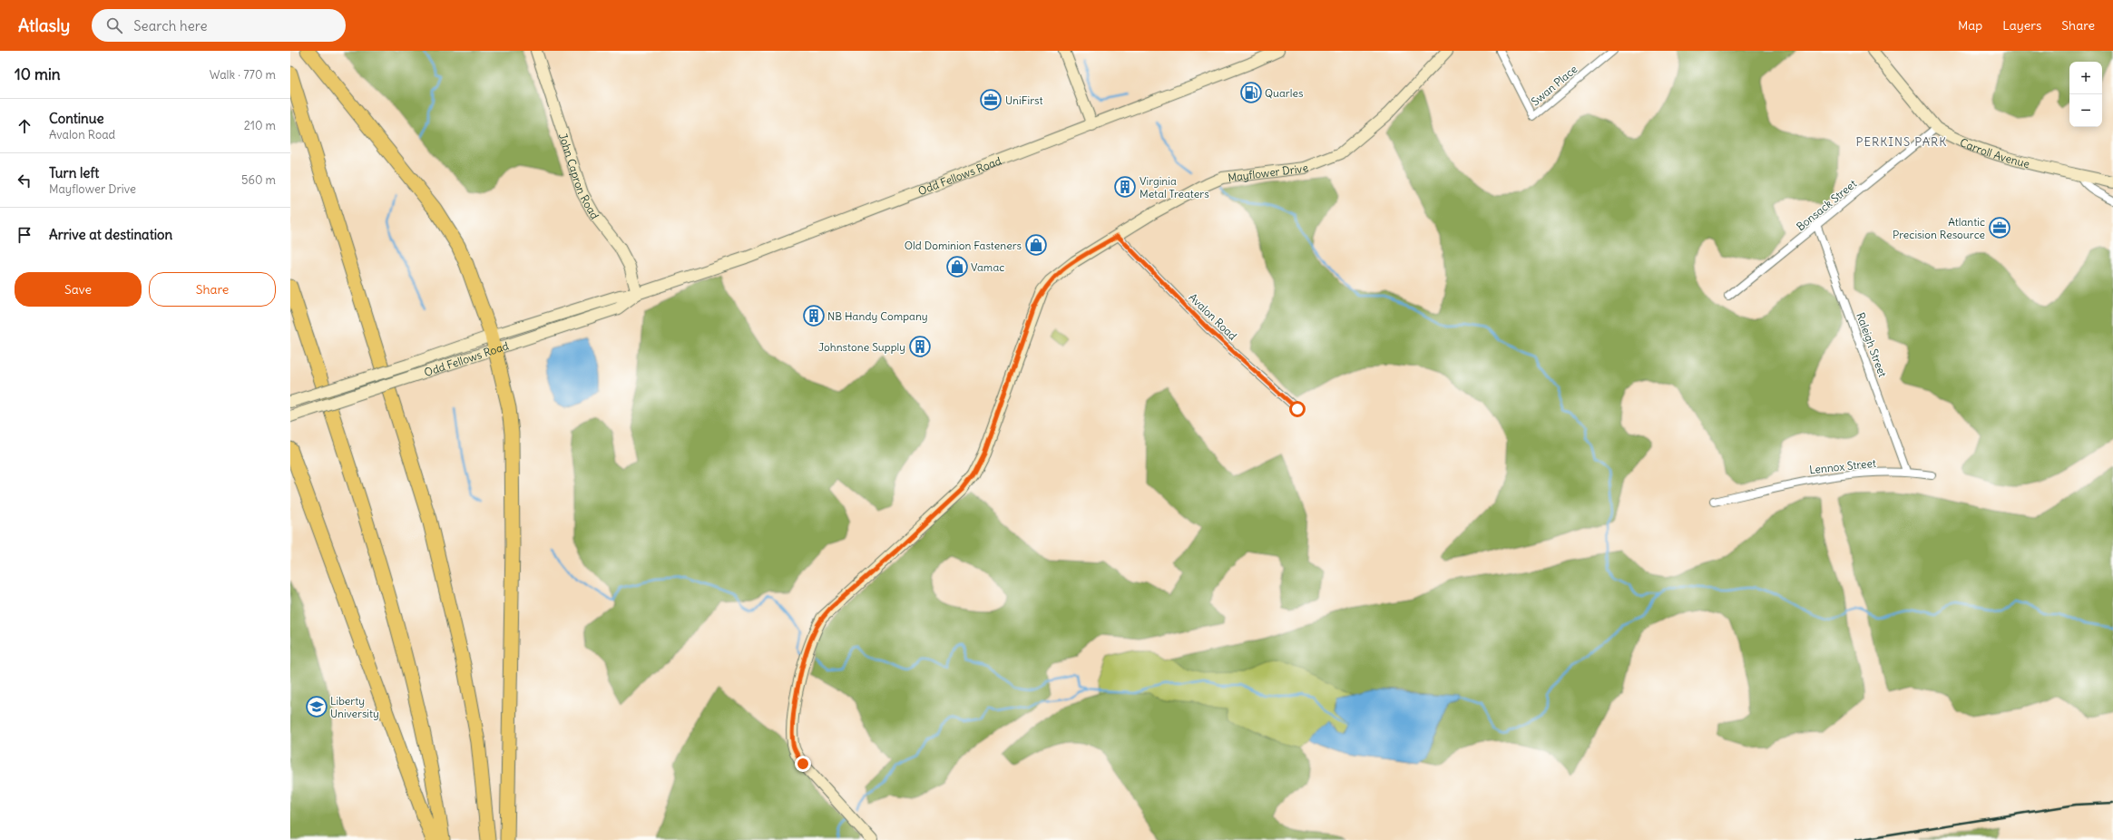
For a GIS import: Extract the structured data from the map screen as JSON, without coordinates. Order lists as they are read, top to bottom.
{
  "streets": {
    "street": [
      "Swan Place",
      "Carroll Avenue",
      "Mayflower Drive",
      "John Capron Road",
      "Odd Fellows Road",
      "Bonsack Street",
      "Avalon Road",
      "Raleigh Street",
      "Lennox Street"
    ]
  },
  "crossings": [
    ["Carroll Avenue", "Bonsack Street"],
    ["Mayflower Drive", "Avalon Road"],
    ["John Capron Road", "Odd Fellows Road"],
    ["Bonsack Street", "Raleigh Street"],
    ["Raleigh Street", "Lennox Street"]
  ],
  "districts": ["PERKINS PARK"],
  "places": {
    "fuel station": ["Quarles"],
    "office": ["UniFirst", "Atlantic Precision Resource"],
    "building": ["Virginia Metal Treaters", "NB Handy Company", "Johnstone Supply"],
    "shop": ["Old Dominion Fasteners", "Vamac"],
    "school or university": ["Liberty University"]
  },
  "page": {
    "header": "Atlasly",
    "search": "Search here",
    "nav": ["Map", "Layers", "Share"],
    "heading": ["10 min", "Walk · 770 m"],
    "map_buttons": ["+", "−"],
    "list": [
      ["Continue", "Avalon Road", "210 m"],
      ["Turn left", "Mayflower Drive", "560 m"],
      "Arrive at destination"
    ],
    "buttons": ["Save", "Share"]
  }
}
